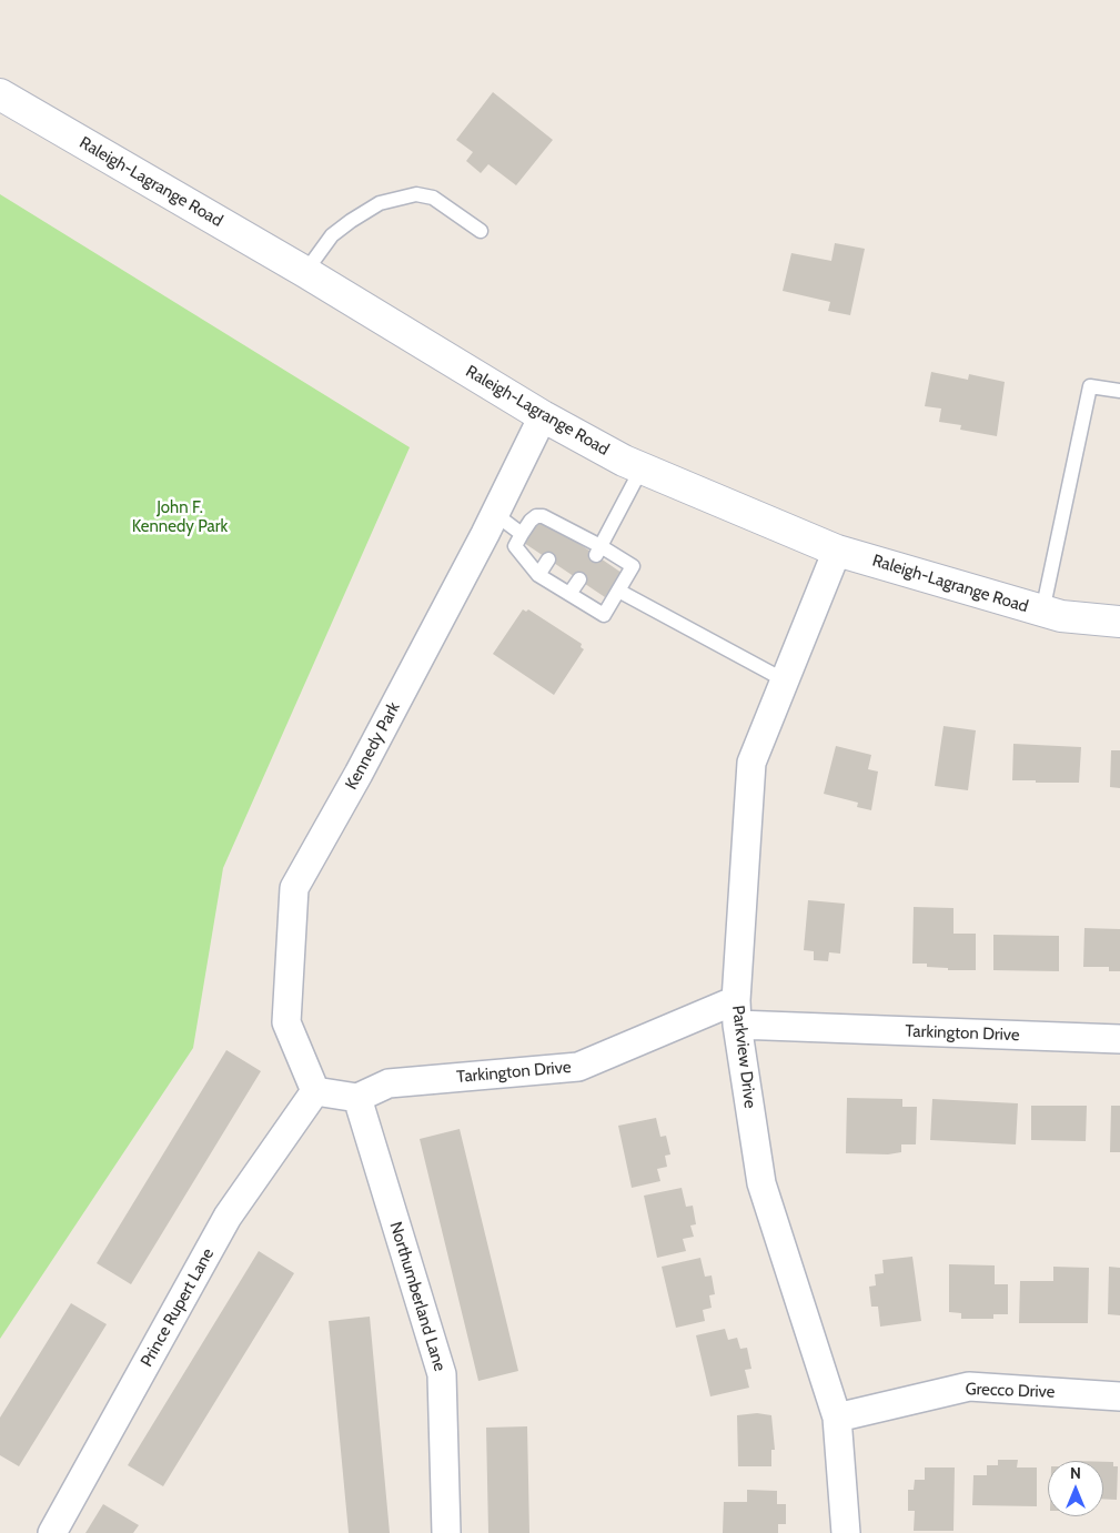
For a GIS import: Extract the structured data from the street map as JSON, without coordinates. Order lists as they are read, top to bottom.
{
  "streets": {
    "main road": ["Raleigh-Lagrange Road"],
    "street": [
      "Kennedy Park",
      "Tarkington Drive",
      "Parkview Drive",
      "Northumberland Lane",
      "Prince Rupert Lane",
      "Grecco Drive"
    ]
  },
  "crossings": [
    ["Raleigh-Lagrange Road", "Kennedy Park"],
    ["Raleigh-Lagrange Road", "Parkview Drive"],
    ["Kennedy Park", "Prince Rupert Lane"],
    ["Tarkington Drive", "Parkview Drive"],
    ["Tarkington Drive", "Northumberland Lane"],
    ["Parkview Drive", "Grecco Drive"]
  ],
  "parks": ["John F. Kennedy Park"],
  "north": "top"
}
